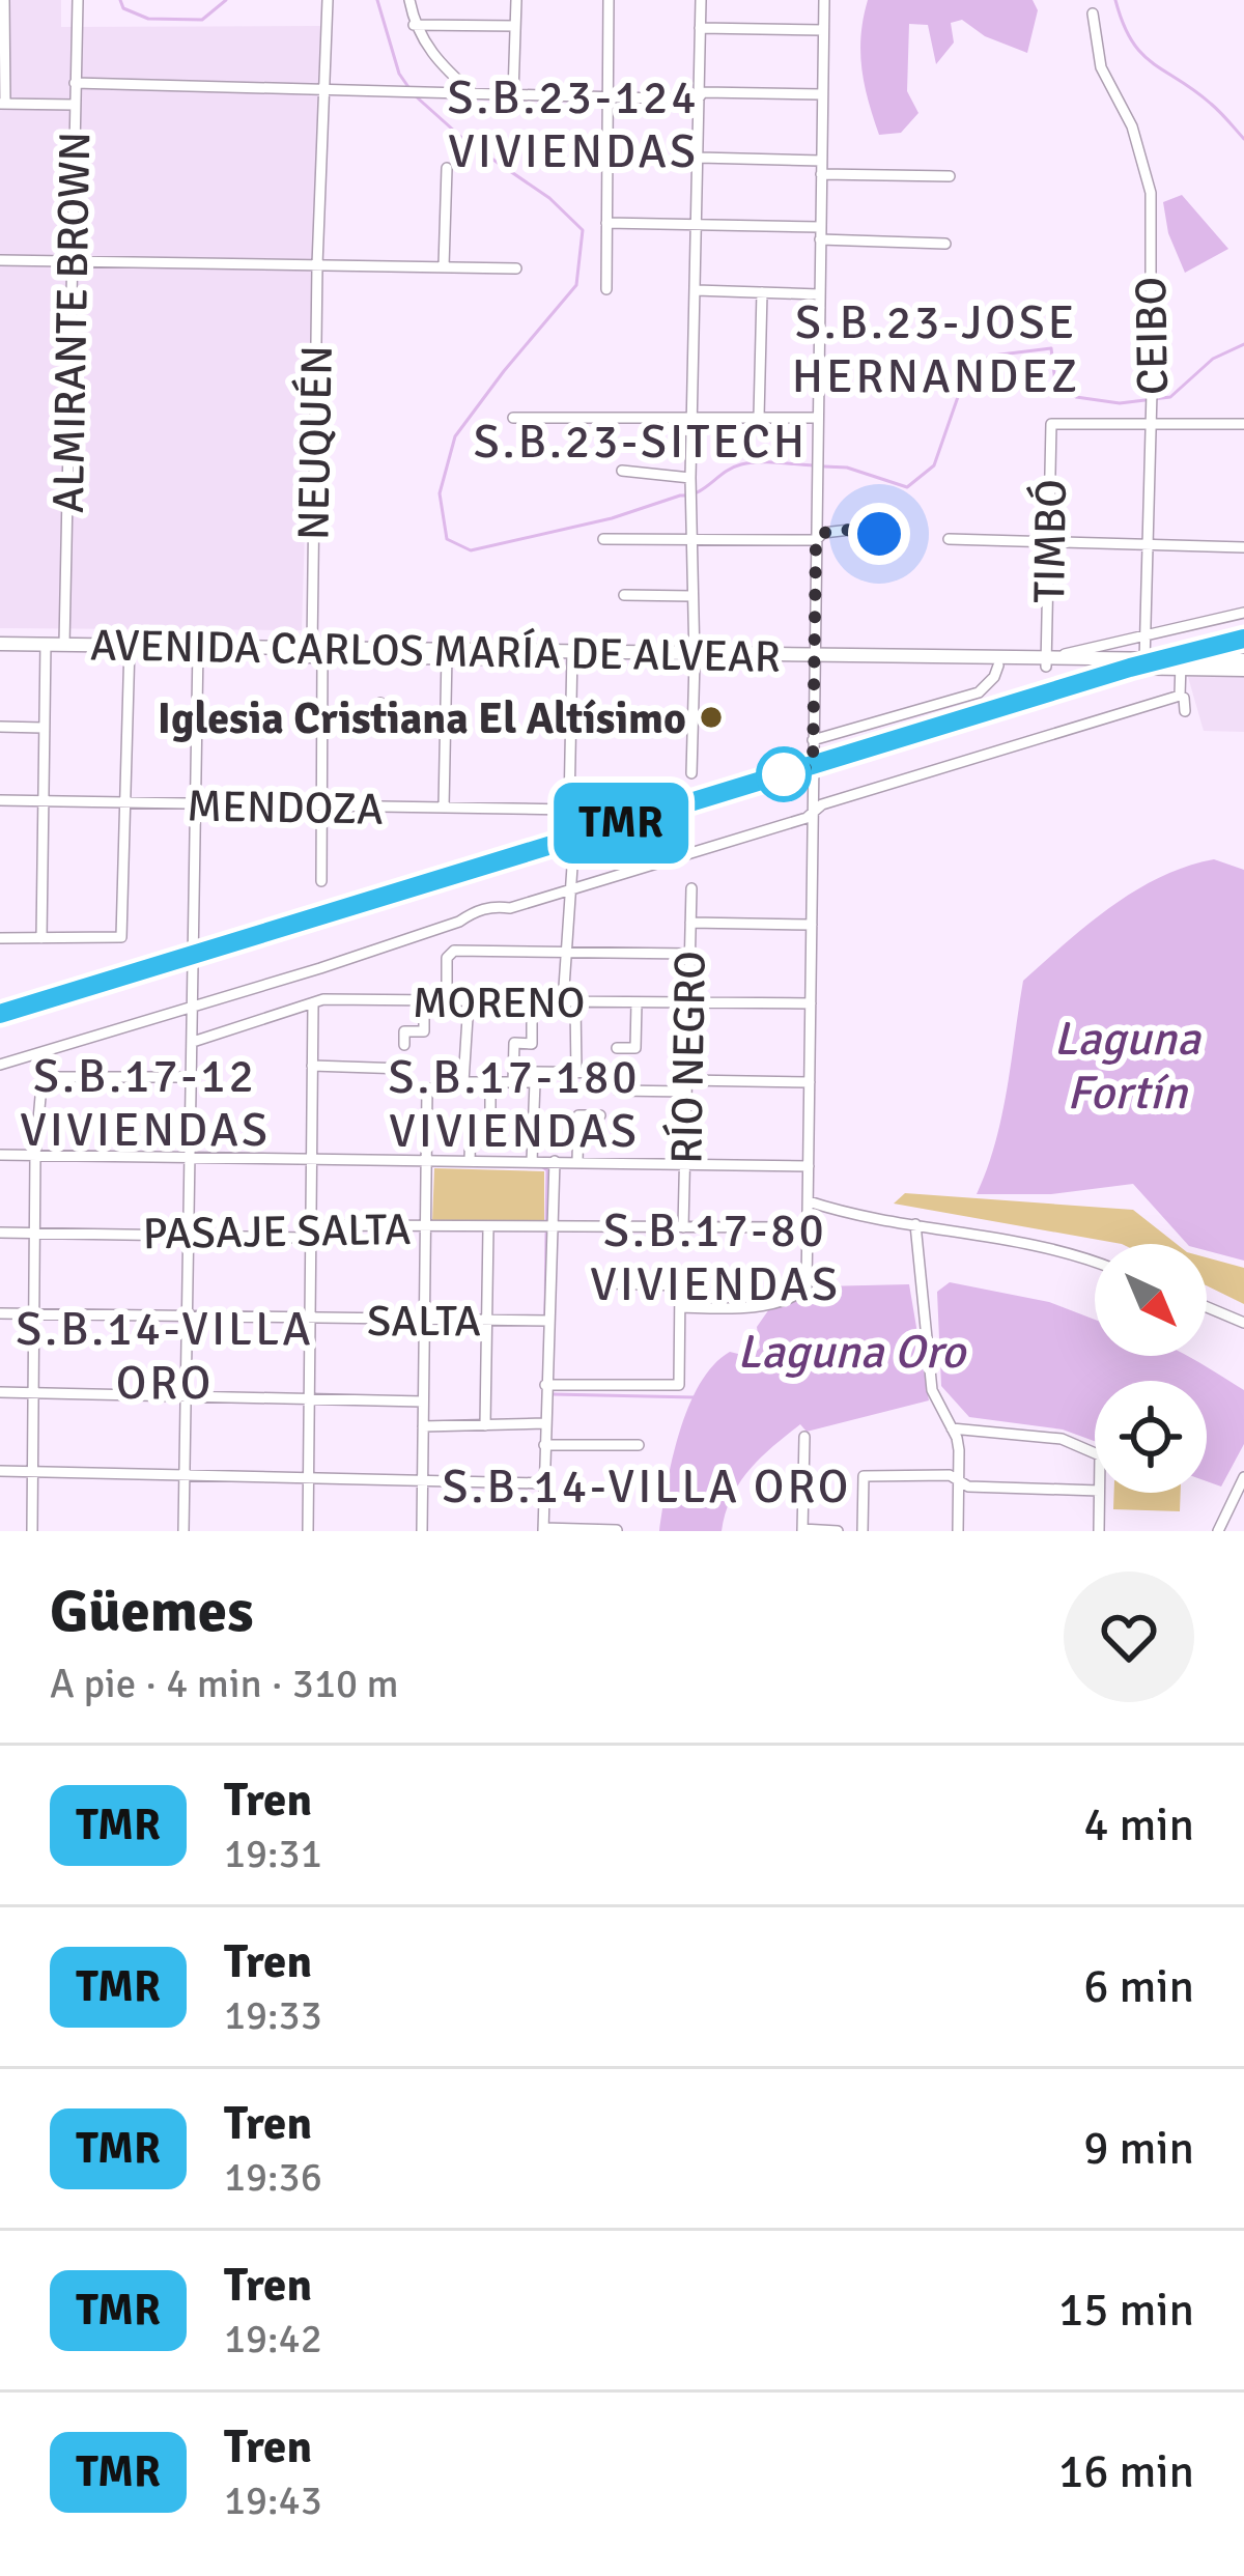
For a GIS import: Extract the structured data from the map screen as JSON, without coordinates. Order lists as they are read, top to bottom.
{
  "streets": {
    "main road": ["AVENIDA CARLOS MARÍA DE ALVEAR"],
    "street": [
      "ALMIRANTE BROWN",
      "CEIBO",
      "NEUQUÉN",
      "TIMBÓ",
      "MENDOZA",
      "MORENO",
      "RÍO NEGRO",
      "PASAJE SALTA",
      "SALTA"
    ]
  },
  "crossings": [
    ["ALMIRANTE BROWN", "AVENIDA CARLOS MARÍA DE ALVEAR"],
    ["CEIBO", "TIMBÓ"],
    ["CEIBO", "AVENIDA CARLOS MARÍA DE ALVEAR"],
    ["NEUQUÉN", "AVENIDA CARLOS MARÍA DE ALVEAR"],
    ["NEUQUÉN", "MENDOZA"],
    ["TIMBÓ", "AVENIDA CARLOS MARÍA DE ALVEAR"],
    ["AVENIDA CARLOS MARÍA DE ALVEAR", "MENDOZA"],
    ["MORENO", "RÍO NEGRO"]
  ],
  "districts": [
    "S.B.23-124 VIVIENDAS",
    "S.B.23-JOSE HERNANDEZ",
    "S.B.23-SITECH",
    "S.B.17-12 VIVIENDAS",
    "S.B.17-180 VIVIENDAS",
    "S.B.17-80 VIVIENDAS",
    "S.B.14-VILLA ORO",
    "S.B.14-VILLA ORO"
  ],
  "water": ["Laguna Fortín", "Laguna Oro"],
  "places": ["Iglesia Cristiana El Altísimo"],
  "north": "bottom right",
  "page": {
    "on_map": "TMR",
    "heading": ["Güemes", "A pie · 4 min · 310 m"],
    "list": [
      {
        "mark": "TMR",
        "name": "Tren",
        "note": "19:31",
        "value": "4 min"
      },
      {
        "mark": "TMR",
        "name": "Tren",
        "note": "19:33",
        "value": "6 min"
      },
      {
        "mark": "TMR",
        "name": "Tren",
        "note": "19:36",
        "value": "9 min"
      },
      {
        "mark": "TMR",
        "name": "Tren",
        "note": "19:42",
        "value": "15 min"
      },
      {
        "mark": "TMR",
        "name": "Tren",
        "note": "19:43",
        "value": "16 min"
      }
    ]
  }
}
